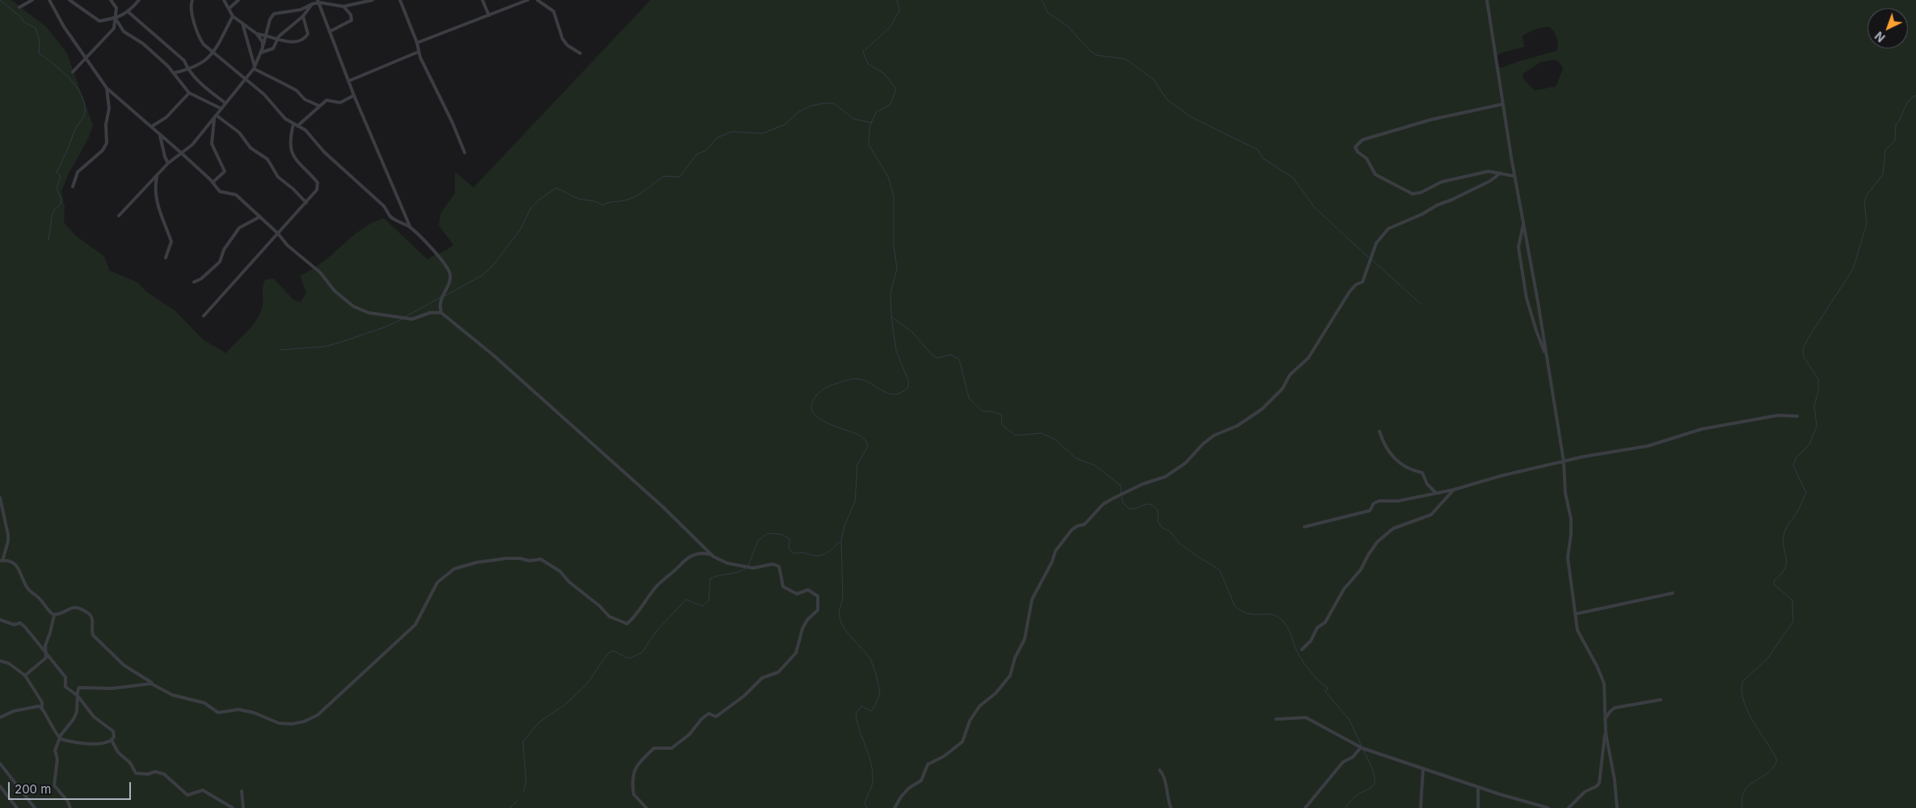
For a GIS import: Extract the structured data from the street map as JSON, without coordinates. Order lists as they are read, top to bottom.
{
  "scale_bar": "200 m",
  "north": "bottom left"
}
